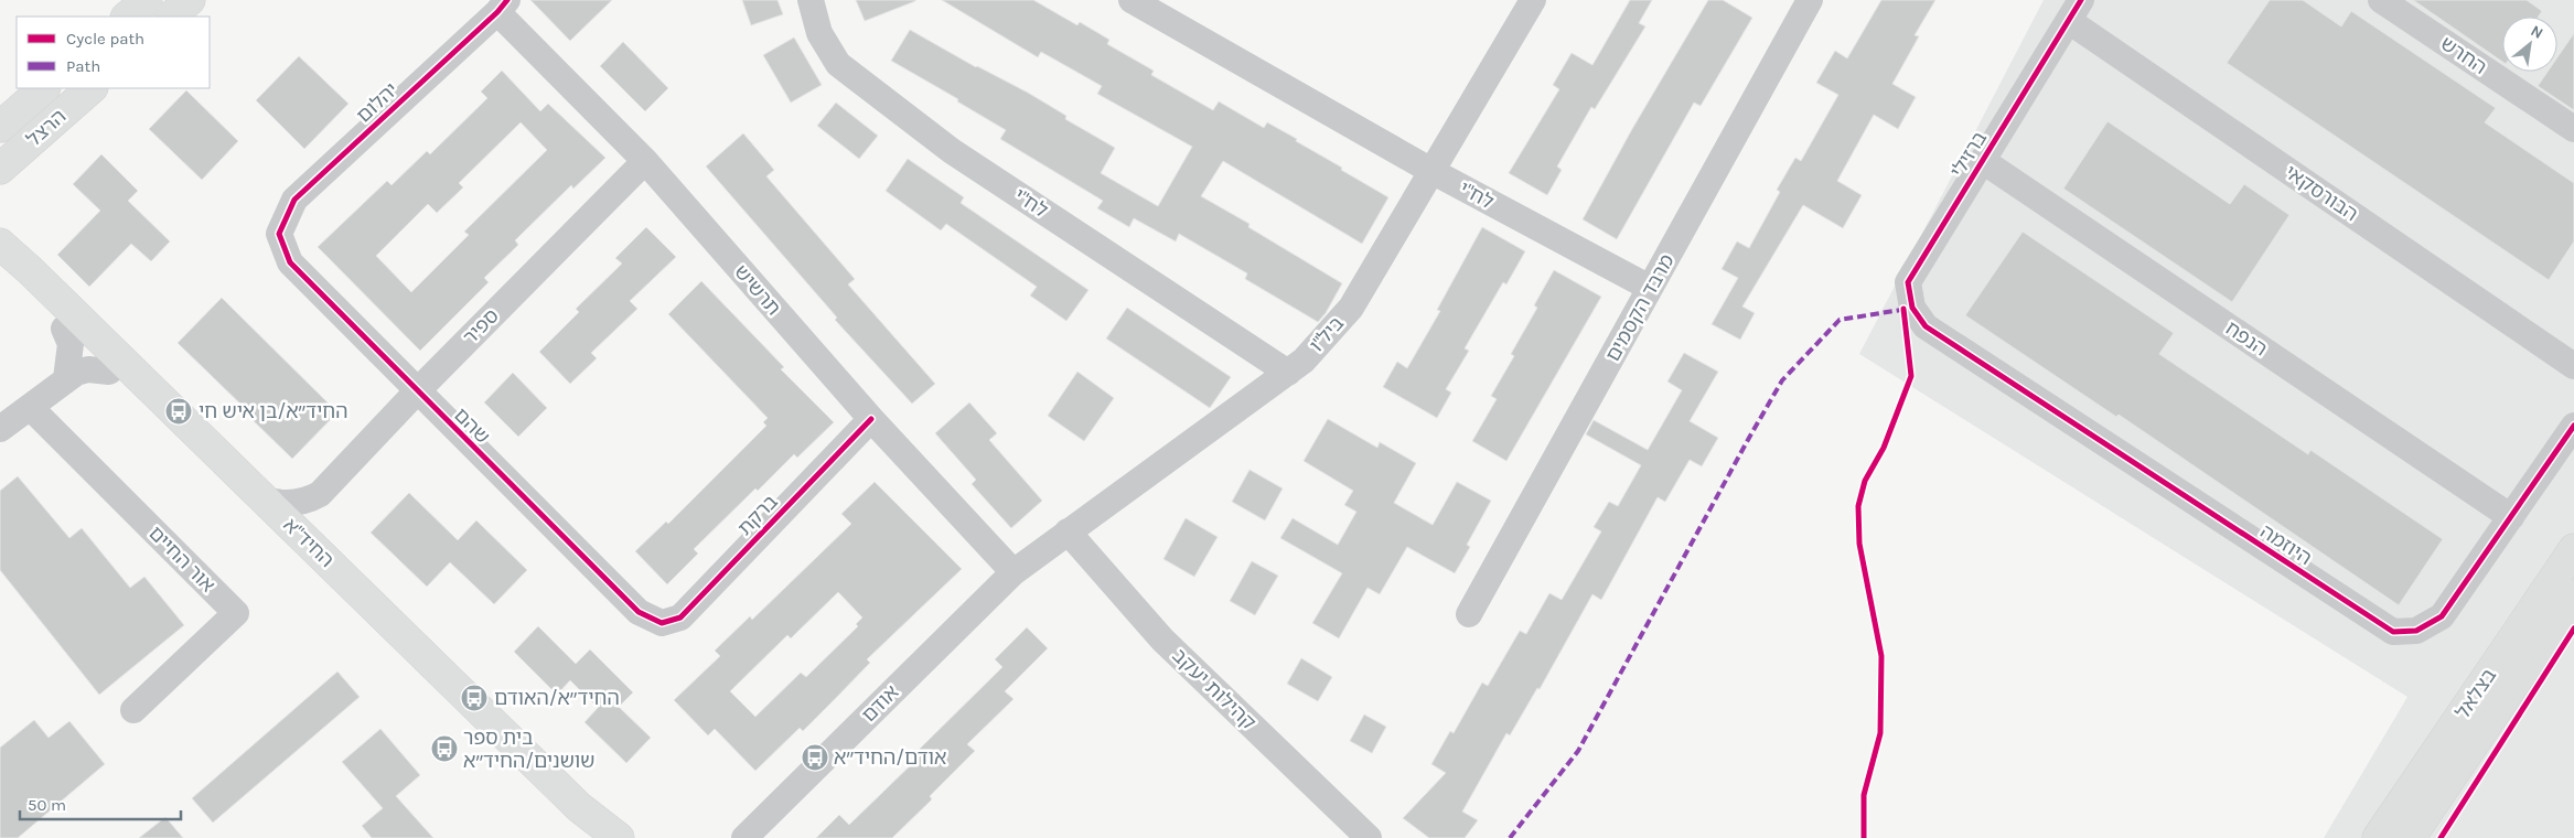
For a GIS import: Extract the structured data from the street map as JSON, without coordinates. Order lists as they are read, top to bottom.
{
  "streets": {
    "street": [
      "החרש",
      "יהלום",
      "הרצל",
      "ברזילי",
      "הבורסקאי",
      "לח\"י",
      "תרשיש",
      "מרבד הקסמים",
      "ספיר",
      "ביל\"ו",
      "הנפח",
      "שהם",
      "ברקת",
      "החיד\"א",
      "היוזמה",
      "אור החיים",
      "קהילות יעקב",
      "בצלאל",
      "אודם"
    ]
  },
  "crossings": [
    ["יהלום", "תרשיש"],
    ["יהלום", "שהם"],
    ["ברזילי", "הבורסקאי"],
    ["ברזילי", "הנפח"],
    ["ברזילי", "היוזמה"],
    ["לח\"י", "מרבד הקסמים"],
    ["לח\"י", "ביל\"ו"],
    ["תרשיש", "ספיר"],
    ["תרשיש", "ביל\"ו"],
    ["תרשיש", "ברקת"],
    ["תרשיש", "אודם"],
    ["ספיר", "שהם"],
    ["ספיר", "החיד\"א"],
    ["ביל\"ו", "קהילות יעקב"],
    ["ביל\"ו", "אודם"],
    ["הנפח", "היוזמה"],
    ["שהם", "ברקת"]
  ],
  "places": {
    "bus stop": [
      "החיד״א/בן איש חי",
      "החיד״א/האודם",
      "בית ספר שושנים/החיד״א",
      "אודם/החיד״א"
    ]
  },
  "legend": ["Cycle path", "Path"],
  "scale_bar": "50 m",
  "north": "top right"
}
